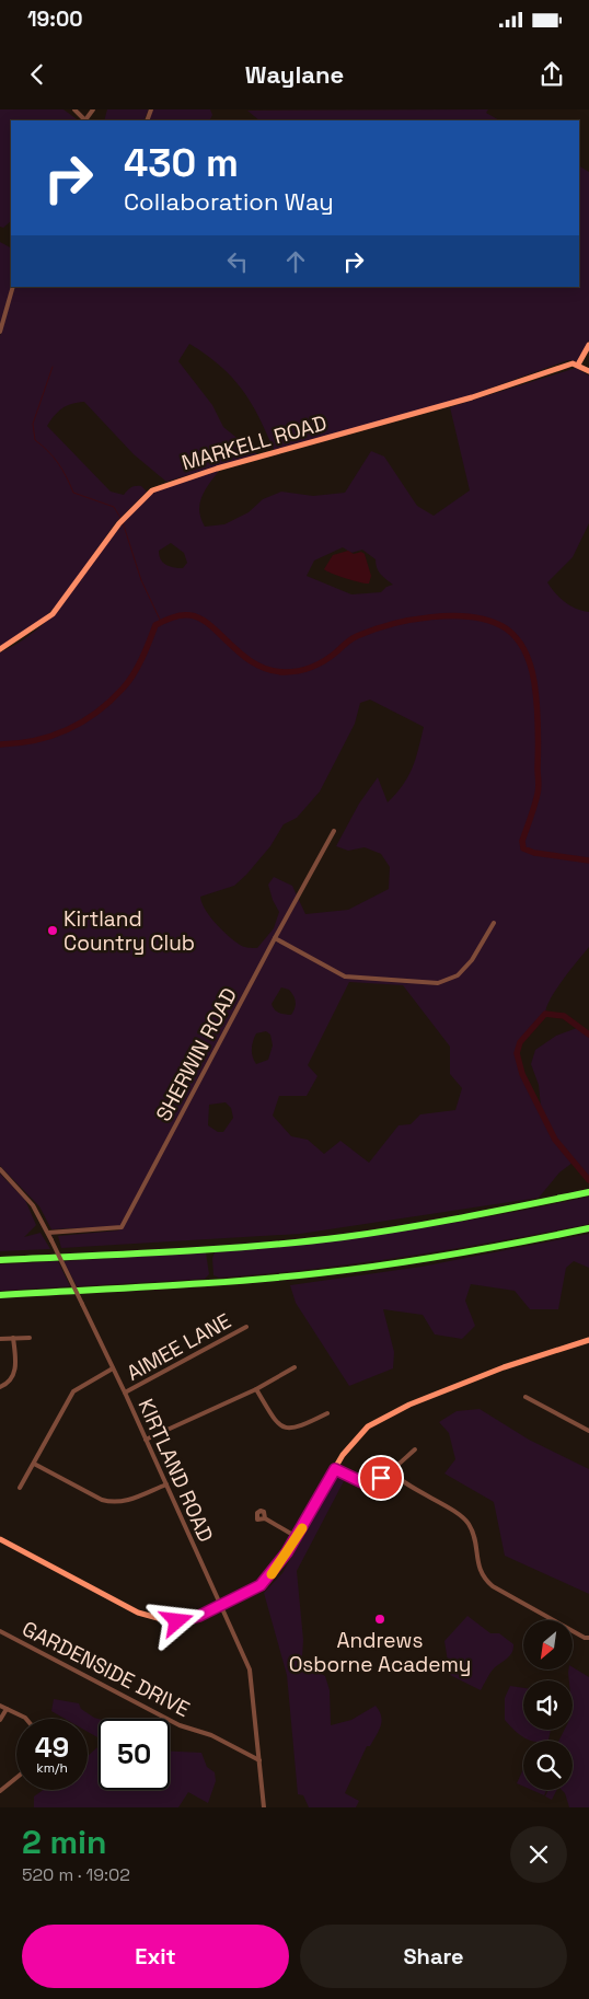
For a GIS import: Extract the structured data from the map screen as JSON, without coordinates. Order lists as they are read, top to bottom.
{
  "streets": {
    "main road": ["MARKELL ROAD"],
    "street": [
      "SHERWIN ROAD",
      "AIMEE LANE",
      "KIRTLAND ROAD",
      "GARDENSIDE DRIVE"
    ]
  },
  "crossings": [
    ["SHERWIN ROAD", "KIRTLAND ROAD"],
    ["AIMEE LANE", "KIRTLAND ROAD"],
    ["KIRTLAND ROAD", "GARDENSIDE DRIVE"]
  ],
  "places": ["Kirtland Country Club", "Andrews Osborne Academy"],
  "north": "bottom left",
  "page": {
    "status": "19:00",
    "header": "Waylane",
    "turn": ["430 m", "Collaboration Way"],
    "speed": "49 km/h",
    "limit": "50",
    "heading": ["2 min", "520 m · 19:02"],
    "buttons": ["Exit", "Share"]
  }
}
